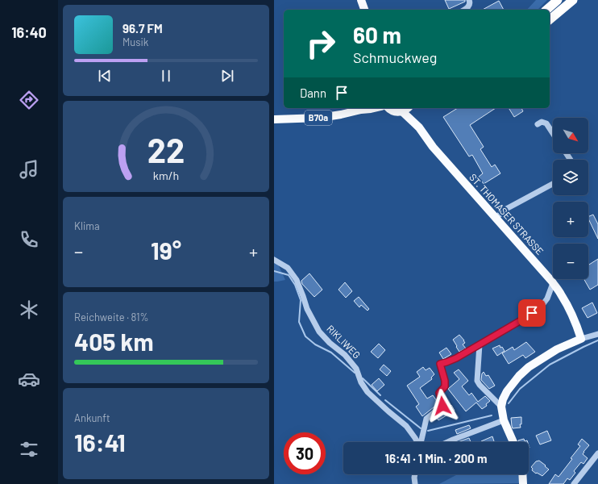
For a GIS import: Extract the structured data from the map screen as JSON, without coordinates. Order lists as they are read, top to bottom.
{
  "streets": {
    "main road": ["B70a", "ST. THOMASER STRASSE"],
    "street": ["RIKLIWEG"]
  },
  "north": "bottom right",
  "page": {
    "tabs": "16:40",
    "turn": ["60 m", "Schmuckweg"],
    "song": ["96.7 FM", "Musik"],
    "then": "Dann",
    "map_buttons": ["+", "−"],
    "tile": [
      "Klima",
      ["Reichweite · 81%", "405 km"],
      ["Ankunft", "16:41"]
    ],
    "heat": ["−", "19°", "+"],
    "limit": "30",
    "trip": "16:41 · 1 Min. · 200 m",
    "gauge": ["22", "km/h"]
  }
}
